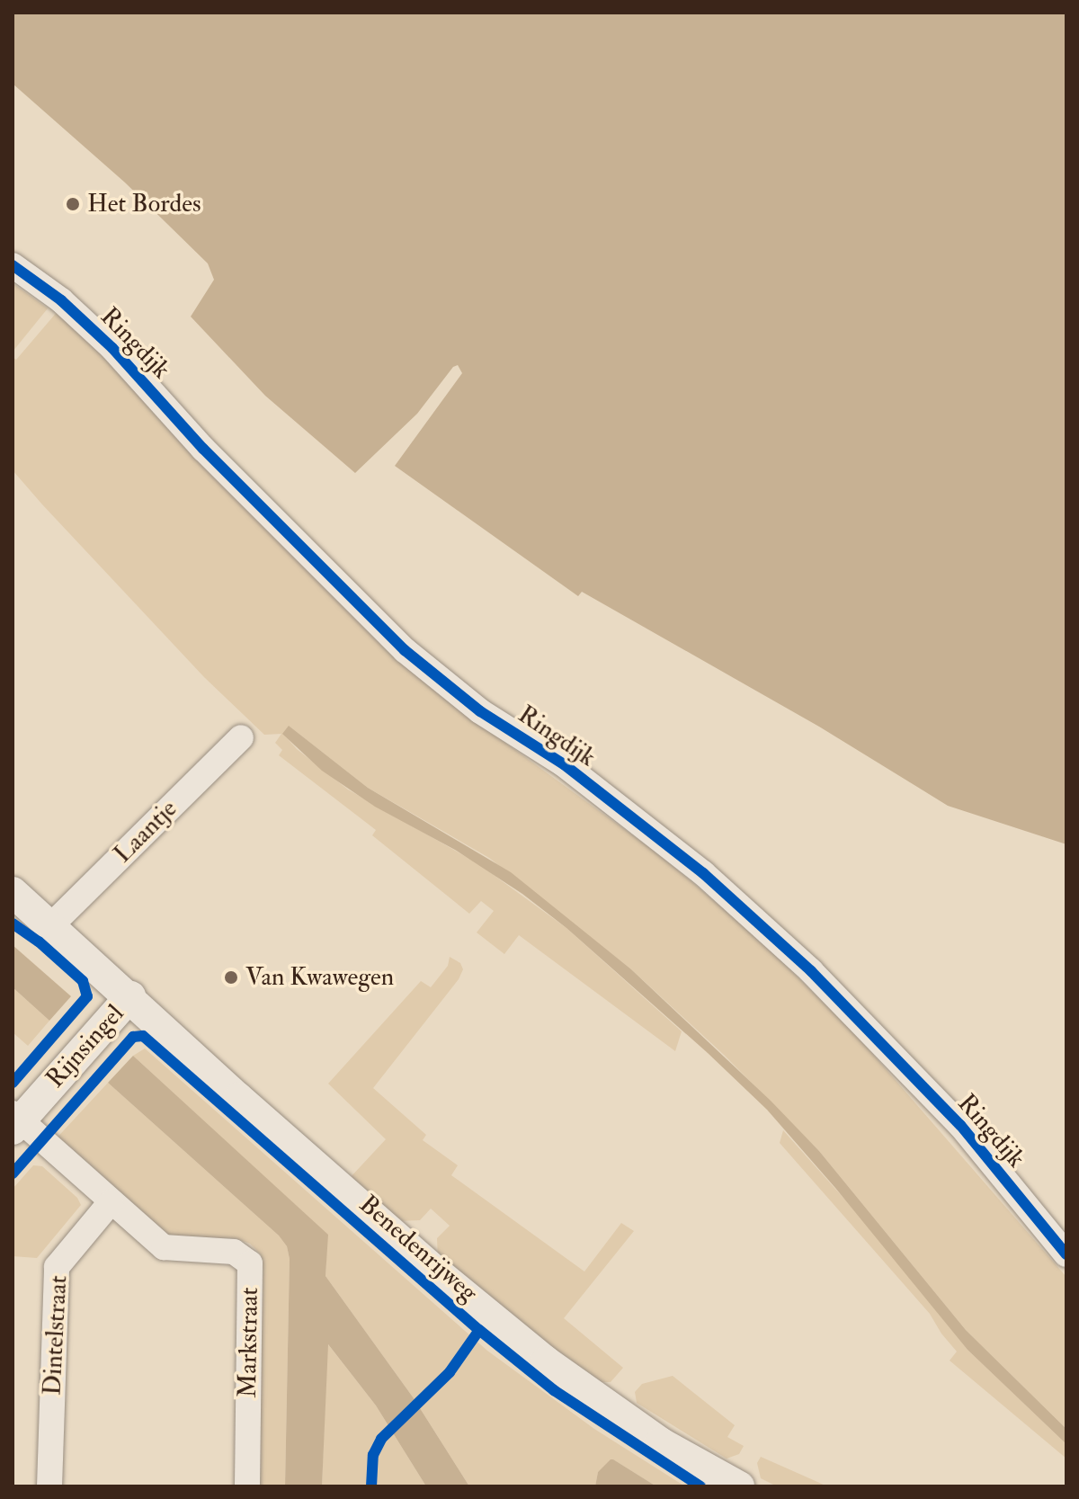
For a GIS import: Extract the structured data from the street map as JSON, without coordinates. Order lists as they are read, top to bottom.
{
  "streets": {
    "street": [
      "Ringdijk",
      "Laantje",
      "Rijnsingel",
      "Benedenrijweg",
      "Dintelstraat",
      "Markstraat"
    ]
  },
  "crossings": [
    ["Laantje", "Benedenrijweg"],
    ["Rijnsingel", "Benedenrijweg"],
    ["Rijnsingel", "Markstraat"],
    ["Dintelstraat", "Markstraat"]
  ],
  "places": ["Het Bordes", "Van Kwawegen"]
}
